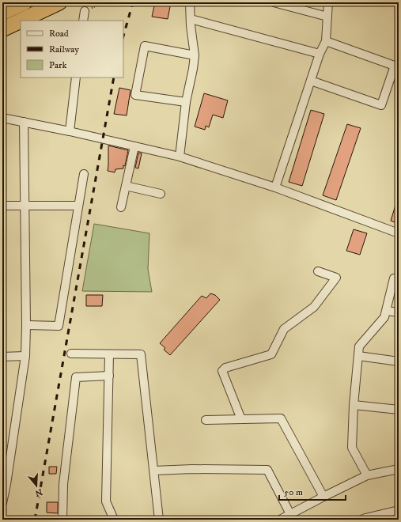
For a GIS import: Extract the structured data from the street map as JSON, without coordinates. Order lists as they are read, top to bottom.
{
  "legend": ["Road", "Railway", "Park"],
  "scale_bar": "50 m",
  "north": "bottom"
}
